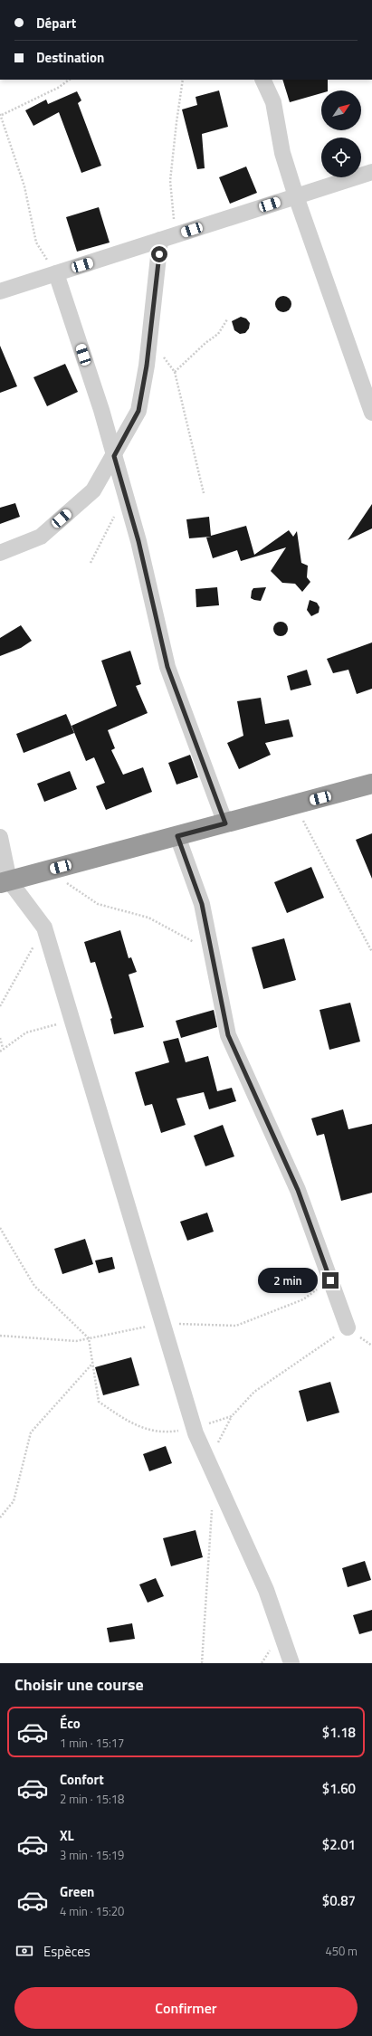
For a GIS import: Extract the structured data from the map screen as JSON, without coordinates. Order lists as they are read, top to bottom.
{
  "north": "top right",
  "page": {
    "banner": ["Départ", "Destination"],
    "bubble": "2 min",
    "heading": "Choisir une course",
    "list": [
      {
        "name": "Éco",
        "note": "1 min · 15:17",
        "value": "$1.18"
      },
      {
        "name": "Confort",
        "note": "2 min · 15:18",
        "value": "$1.60"
      },
      {
        "name": "XL",
        "note": "3 min · 15:19",
        "value": "$2.01"
      },
      {
        "name": "Green",
        "note": "4 min · 15:20",
        "value": "$0.87"
      }
    ],
    "pay": ["Espèces", "450 m"],
    "buttons": "Confirmer"
  }
}
